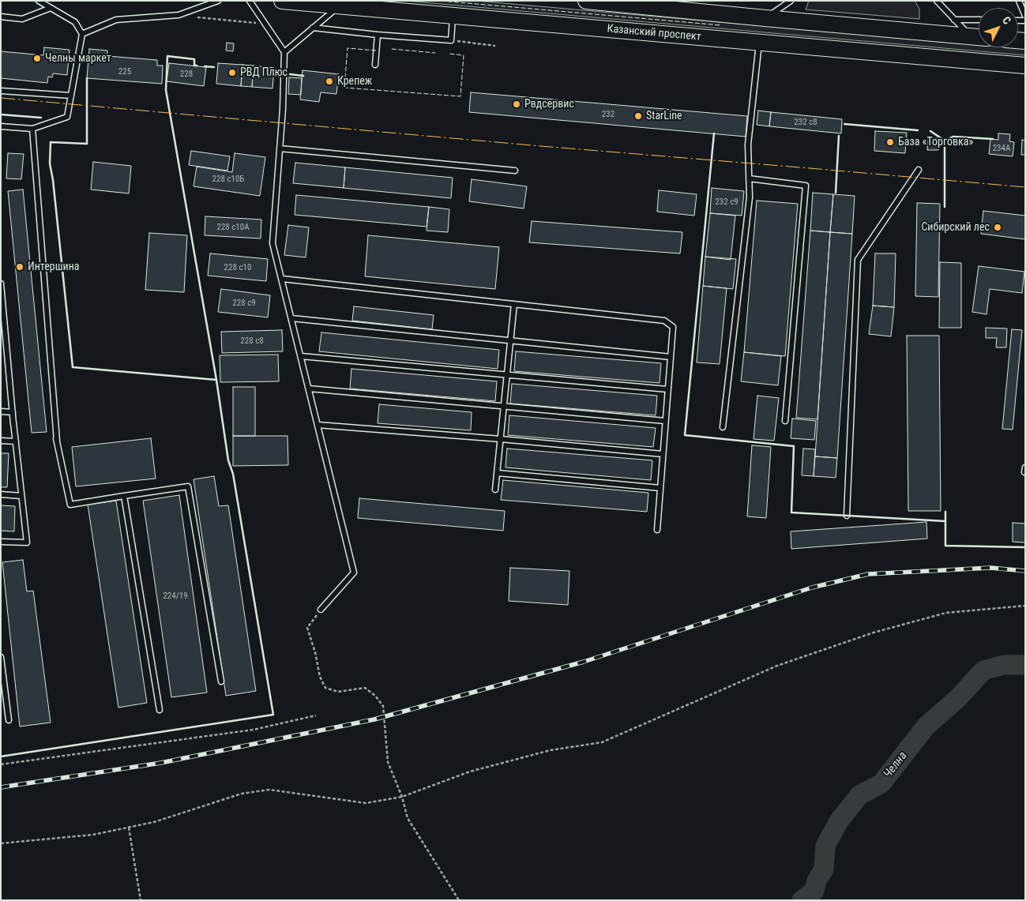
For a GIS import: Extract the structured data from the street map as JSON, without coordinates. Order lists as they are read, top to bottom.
{
  "streets": {
    "main road": ["Казанский проспект"]
  },
  "water": ["Челна"],
  "places": [
    "Челны маркет",
    "РВД Плюс",
    "Крепеж",
    "Рвдсервис",
    "StarLine",
    "База «Торговка»",
    "Сибирский лес",
    "Интершина"
  ],
  "house_numbers": [
    "225",
    "228",
    "232",
    "232 с8",
    "234А",
    "228 с10Б",
    "232 с9",
    "228 с10А",
    "228 с10",
    "228 с9",
    "228 с8",
    "224/19"
  ],
  "north": "top right"
}
